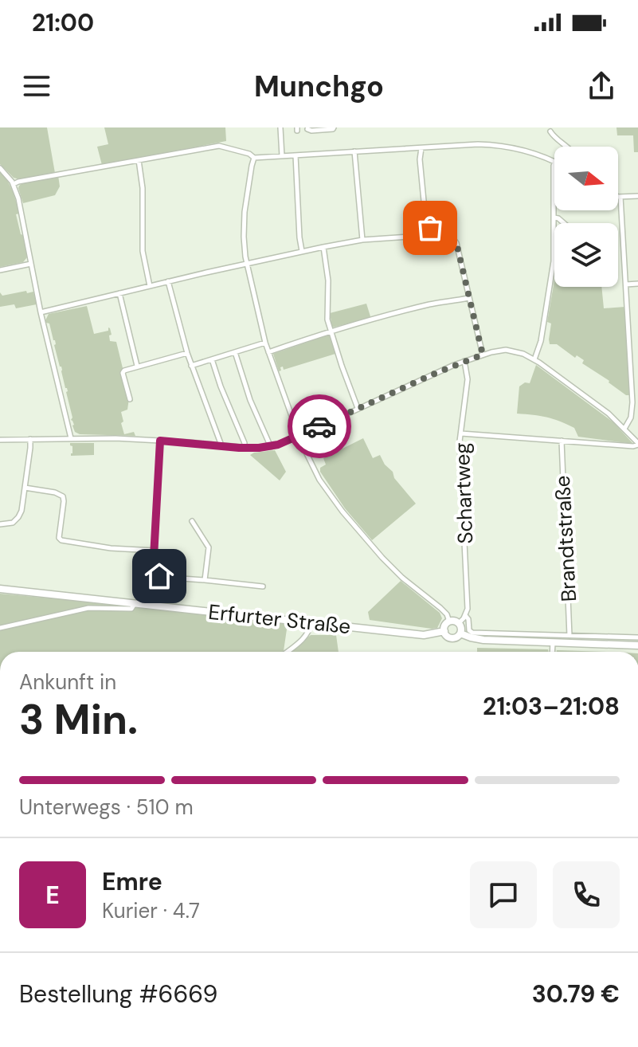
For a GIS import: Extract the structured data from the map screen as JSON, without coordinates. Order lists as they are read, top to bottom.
{
  "streets": {
    "main road": ["Erfurter Straße"],
    "street": ["Schartweg", "Brandtstraße"]
  },
  "north": "right",
  "page": {
    "status": "21:00",
    "header": "Munchgo",
    "heading": ["3 Min.", "Ankunft in", "21:03–21:08"],
    "panel": [
      "Emre",
      "Kurier · 4.7",
      "Bestellung #6669",
      "30.79 €"
    ],
    "bar": "Unterwegs · 510 m",
    "round": "E"
  }
}
